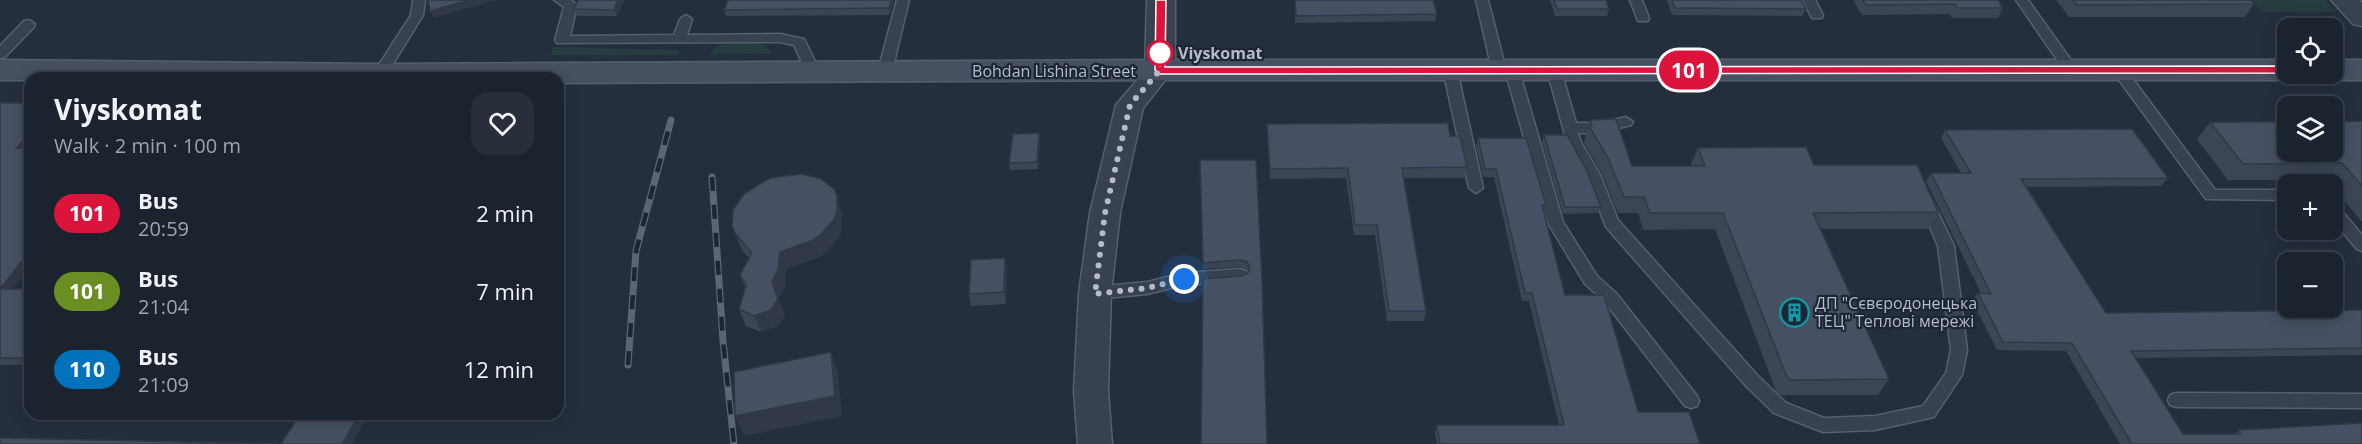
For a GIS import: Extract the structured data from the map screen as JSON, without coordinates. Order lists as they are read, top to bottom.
{
  "streets": {
    "main road": ["Bohdan Lishina Street"]
  },
  "places": {
    "other": ["Viyskomat"],
    "building": ["ДП \"Сєвєродонецька ТЕЦ\" Теплові мережі"]
  },
  "lines": ["bus line 101"],
  "page": {
    "on_map": "101",
    "map_buttons": ["+", "−"],
    "heading": ["Viyskomat", "Walk · 2 min · 100 m"],
    "list": [
      {
        "mark": "101",
        "name": "Bus",
        "note": "20:59",
        "value": "2 min"
      },
      {
        "mark": "101",
        "name": "Bus",
        "note": "21:04",
        "value": "7 min"
      },
      {
        "mark": "110",
        "name": "Bus",
        "note": "21:09",
        "value": "12 min"
      }
    ]
  }
}
